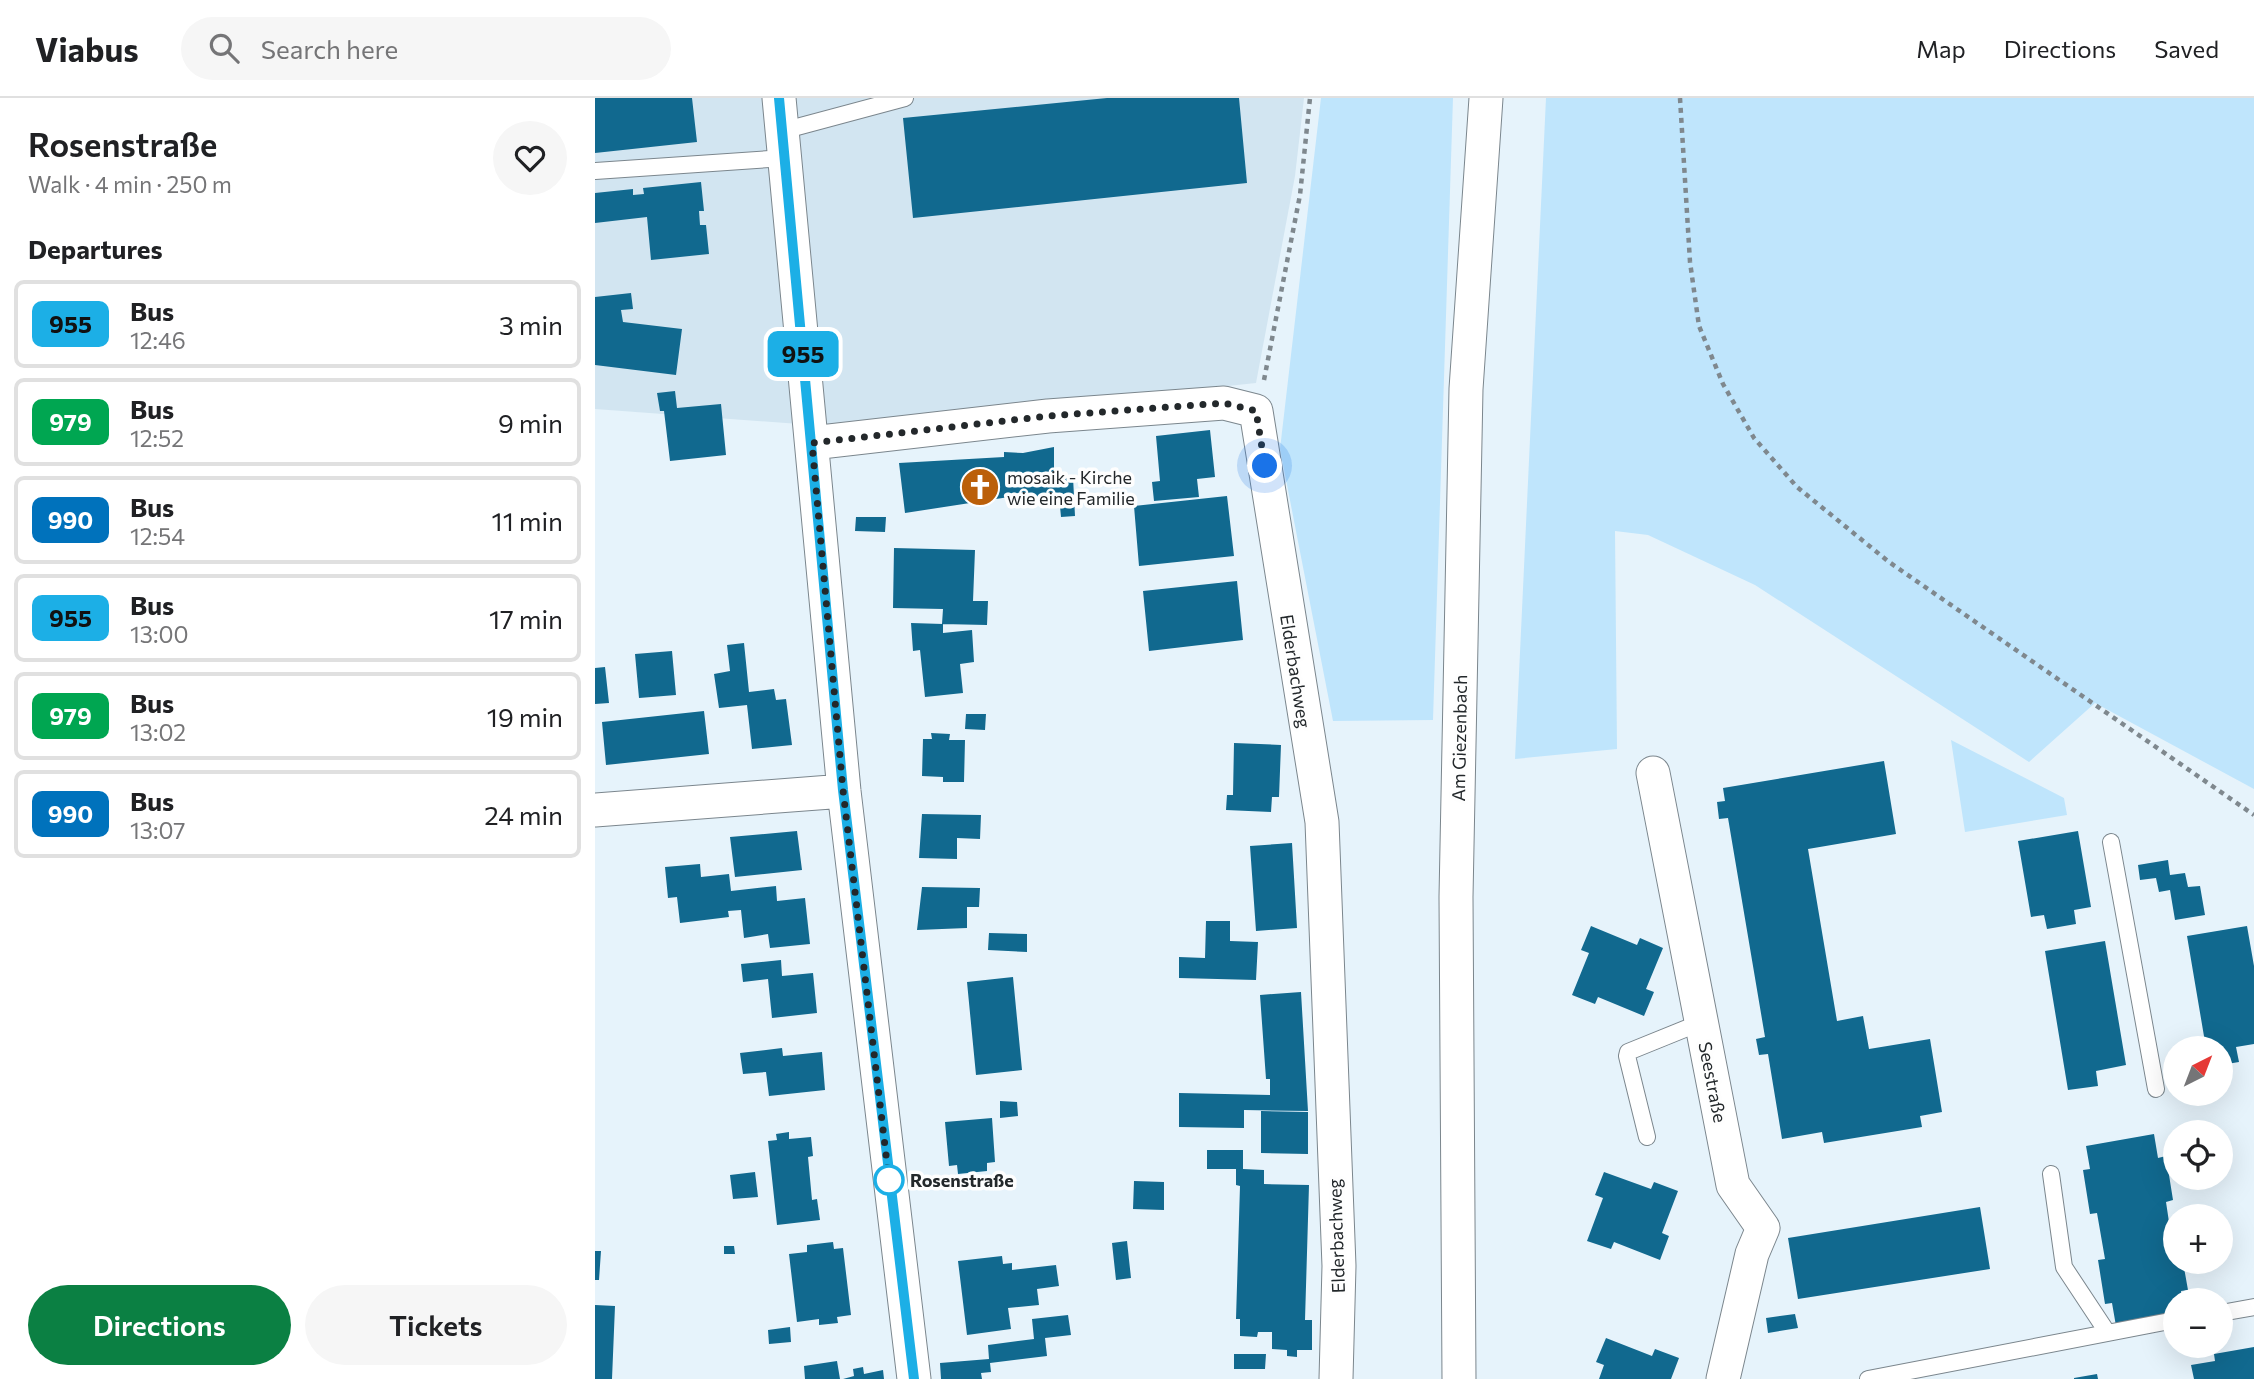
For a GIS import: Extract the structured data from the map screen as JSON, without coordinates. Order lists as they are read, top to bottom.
{
  "streets": {
    "street": ["Elderbachweg", "Am Giezenbach", "Seestraße"]
  },
  "places": {
    "church": ["mosaik - Kirche wie eine Familie"],
    "other": ["Rosenstraße"]
  },
  "lines": ["bus line 955"],
  "north": "top right",
  "page": {
    "header": "Viabus",
    "search": "Search here",
    "nav": ["Map", "Directions", "Saved"],
    "heading": [
      ["Rosenstraße", "Walk · 4 min · 250 m"],
      "Departures"
    ],
    "on_map": "955",
    "list": [
      {
        "mark": "955",
        "name": "Bus",
        "note": "12:46",
        "value": "3 min"
      },
      {
        "mark": "979",
        "name": "Bus",
        "note": "12:52",
        "value": "9 min"
      },
      {
        "mark": "990",
        "name": "Bus",
        "note": "12:54",
        "value": "11 min"
      },
      {
        "mark": "955",
        "name": "Bus",
        "note": "13:00",
        "value": "17 min"
      },
      {
        "mark": "979",
        "name": "Bus",
        "note": "13:02",
        "value": "19 min"
      },
      {
        "mark": "990",
        "name": "Bus",
        "note": "13:07",
        "value": "24 min"
      }
    ],
    "map_buttons": ["+", "−"],
    "buttons": ["Directions", "Tickets"]
  }
}
